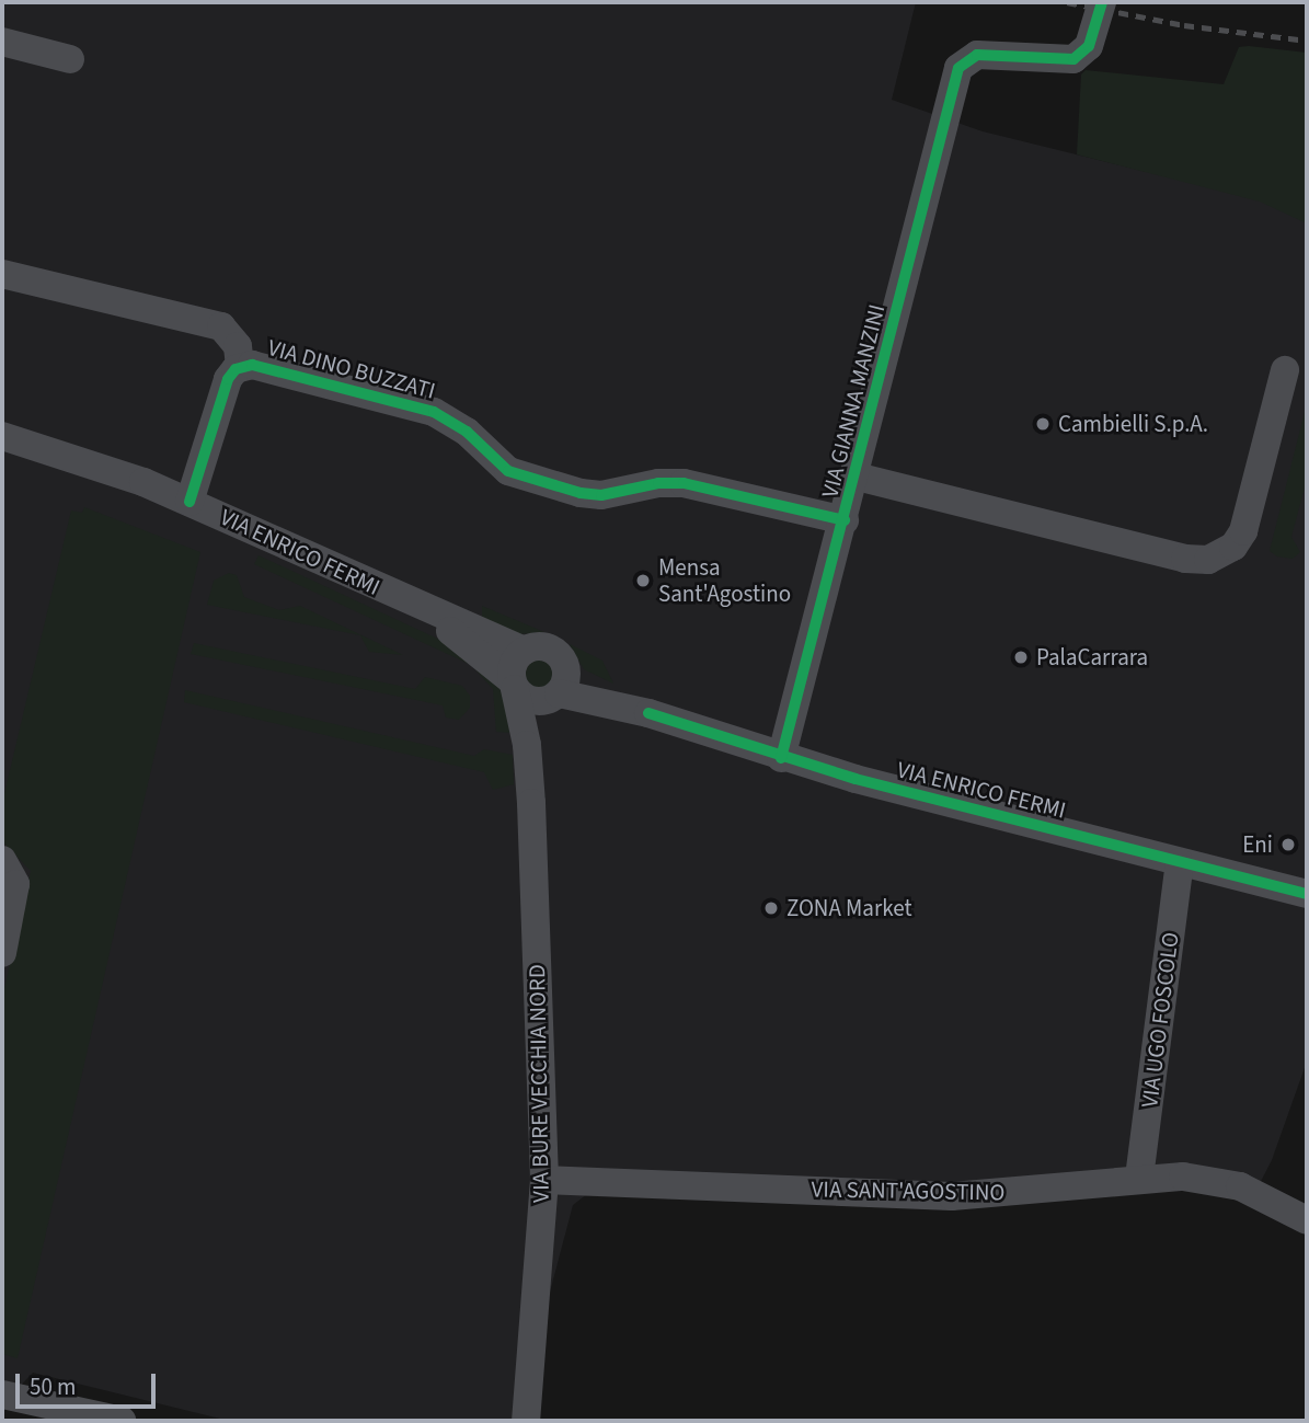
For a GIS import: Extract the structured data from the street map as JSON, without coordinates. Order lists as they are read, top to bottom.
{
  "streets": {
    "street": [
      "VIA DINO BUZZATI",
      "VIA GIANNA MANZINI",
      "VIA ENRICO FERMI",
      "VIA UGO FOSCOLO",
      "VIA BURE VECCHIA NORD",
      "VIA SANT'AGOSTINO"
    ]
  },
  "crossings": [
    ["VIA DINO BUZZATI", "VIA GIANNA MANZINI"],
    ["VIA DINO BUZZATI", "VIA ENRICO FERMI"],
    ["VIA GIANNA MANZINI", "VIA ENRICO FERMI"],
    ["VIA ENRICO FERMI", "VIA UGO FOSCOLO"],
    ["VIA UGO FOSCOLO", "VIA SANT'AGOSTINO"],
    ["VIA BURE VECCHIA NORD", "VIA SANT'AGOSTINO"]
  ],
  "places": [
    "Cambielli S.p.A.",
    "Mensa Sant'Agostino",
    "PalaCarrara",
    "Eni",
    "ZONA Market"
  ],
  "scale_bar": "50 m"
}
